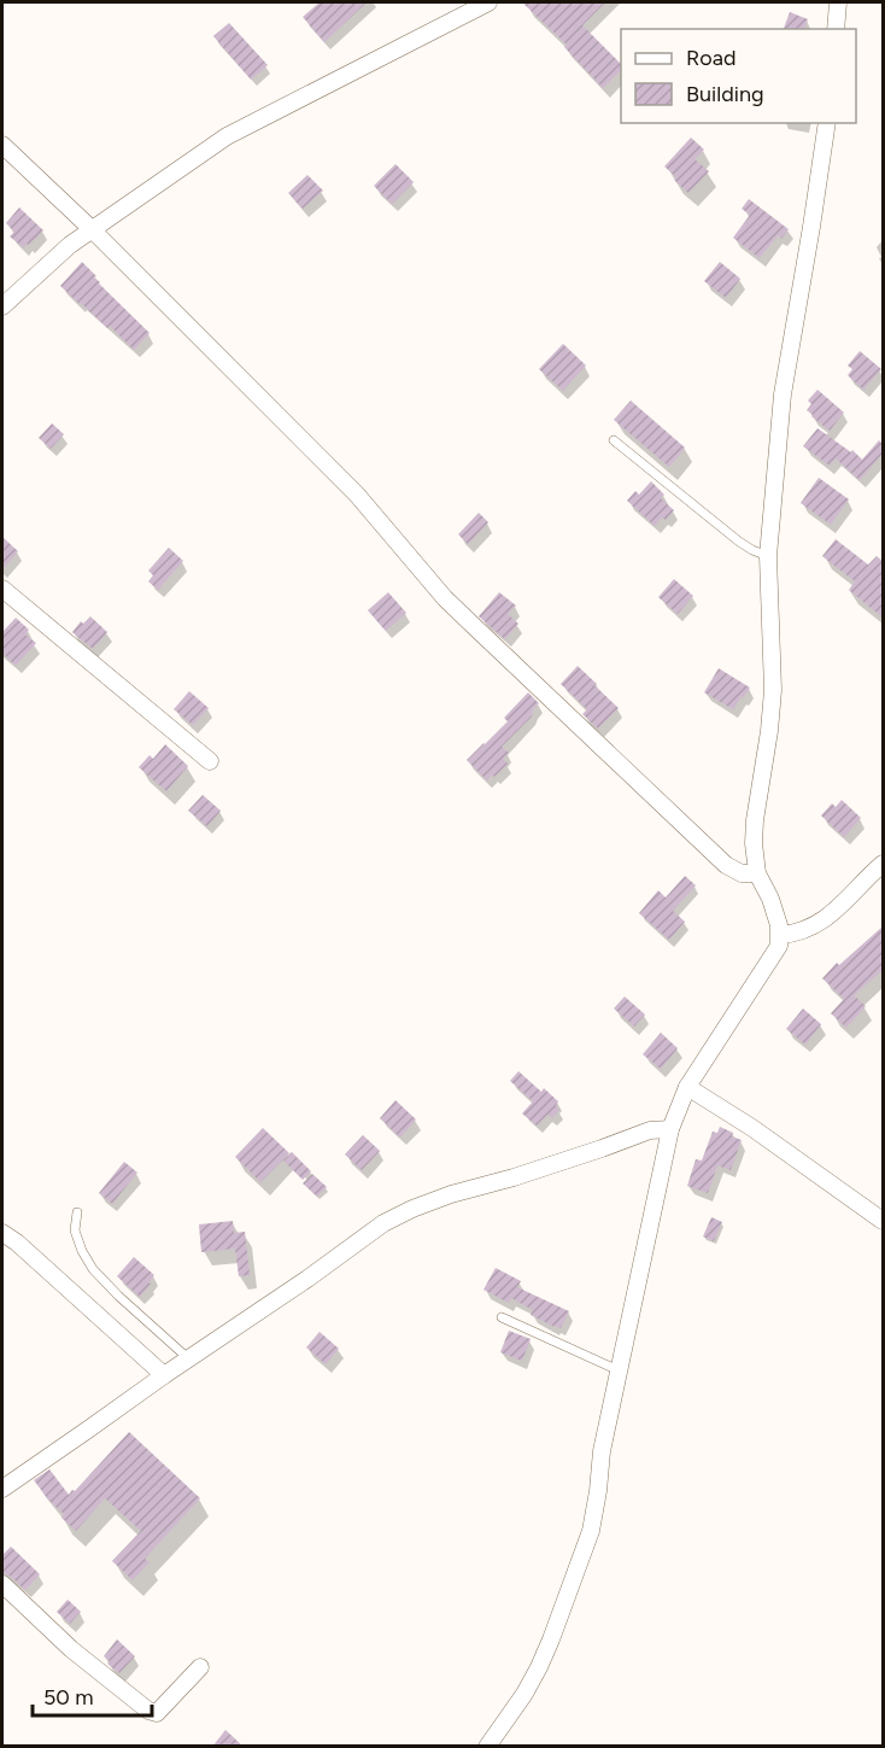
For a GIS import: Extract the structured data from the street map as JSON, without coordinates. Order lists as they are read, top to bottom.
{
  "legend": ["Road", "Building"],
  "scale_bar": "50 m"
}
